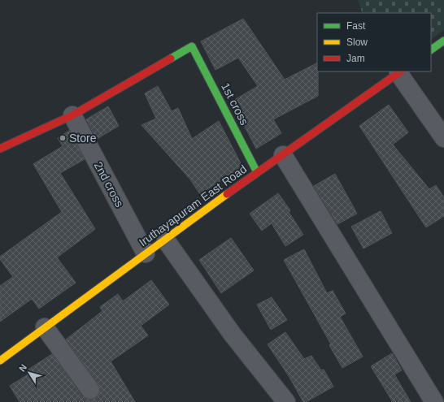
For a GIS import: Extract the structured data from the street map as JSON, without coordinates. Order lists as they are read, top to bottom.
{
  "streets": {
    "main road": ["1st cross", "Iruthayapuram East Road"],
    "street": ["2nd cross"]
  },
  "crossings": [
    ["1st cross", "2nd cross"],
    ["1st cross", "Iruthayapuram East Road"],
    ["2nd cross", "Iruthayapuram East Road"]
  ],
  "places": ["Store"],
  "legend": ["Fast", "Slow", "Jam"],
  "north": "top left"
}
